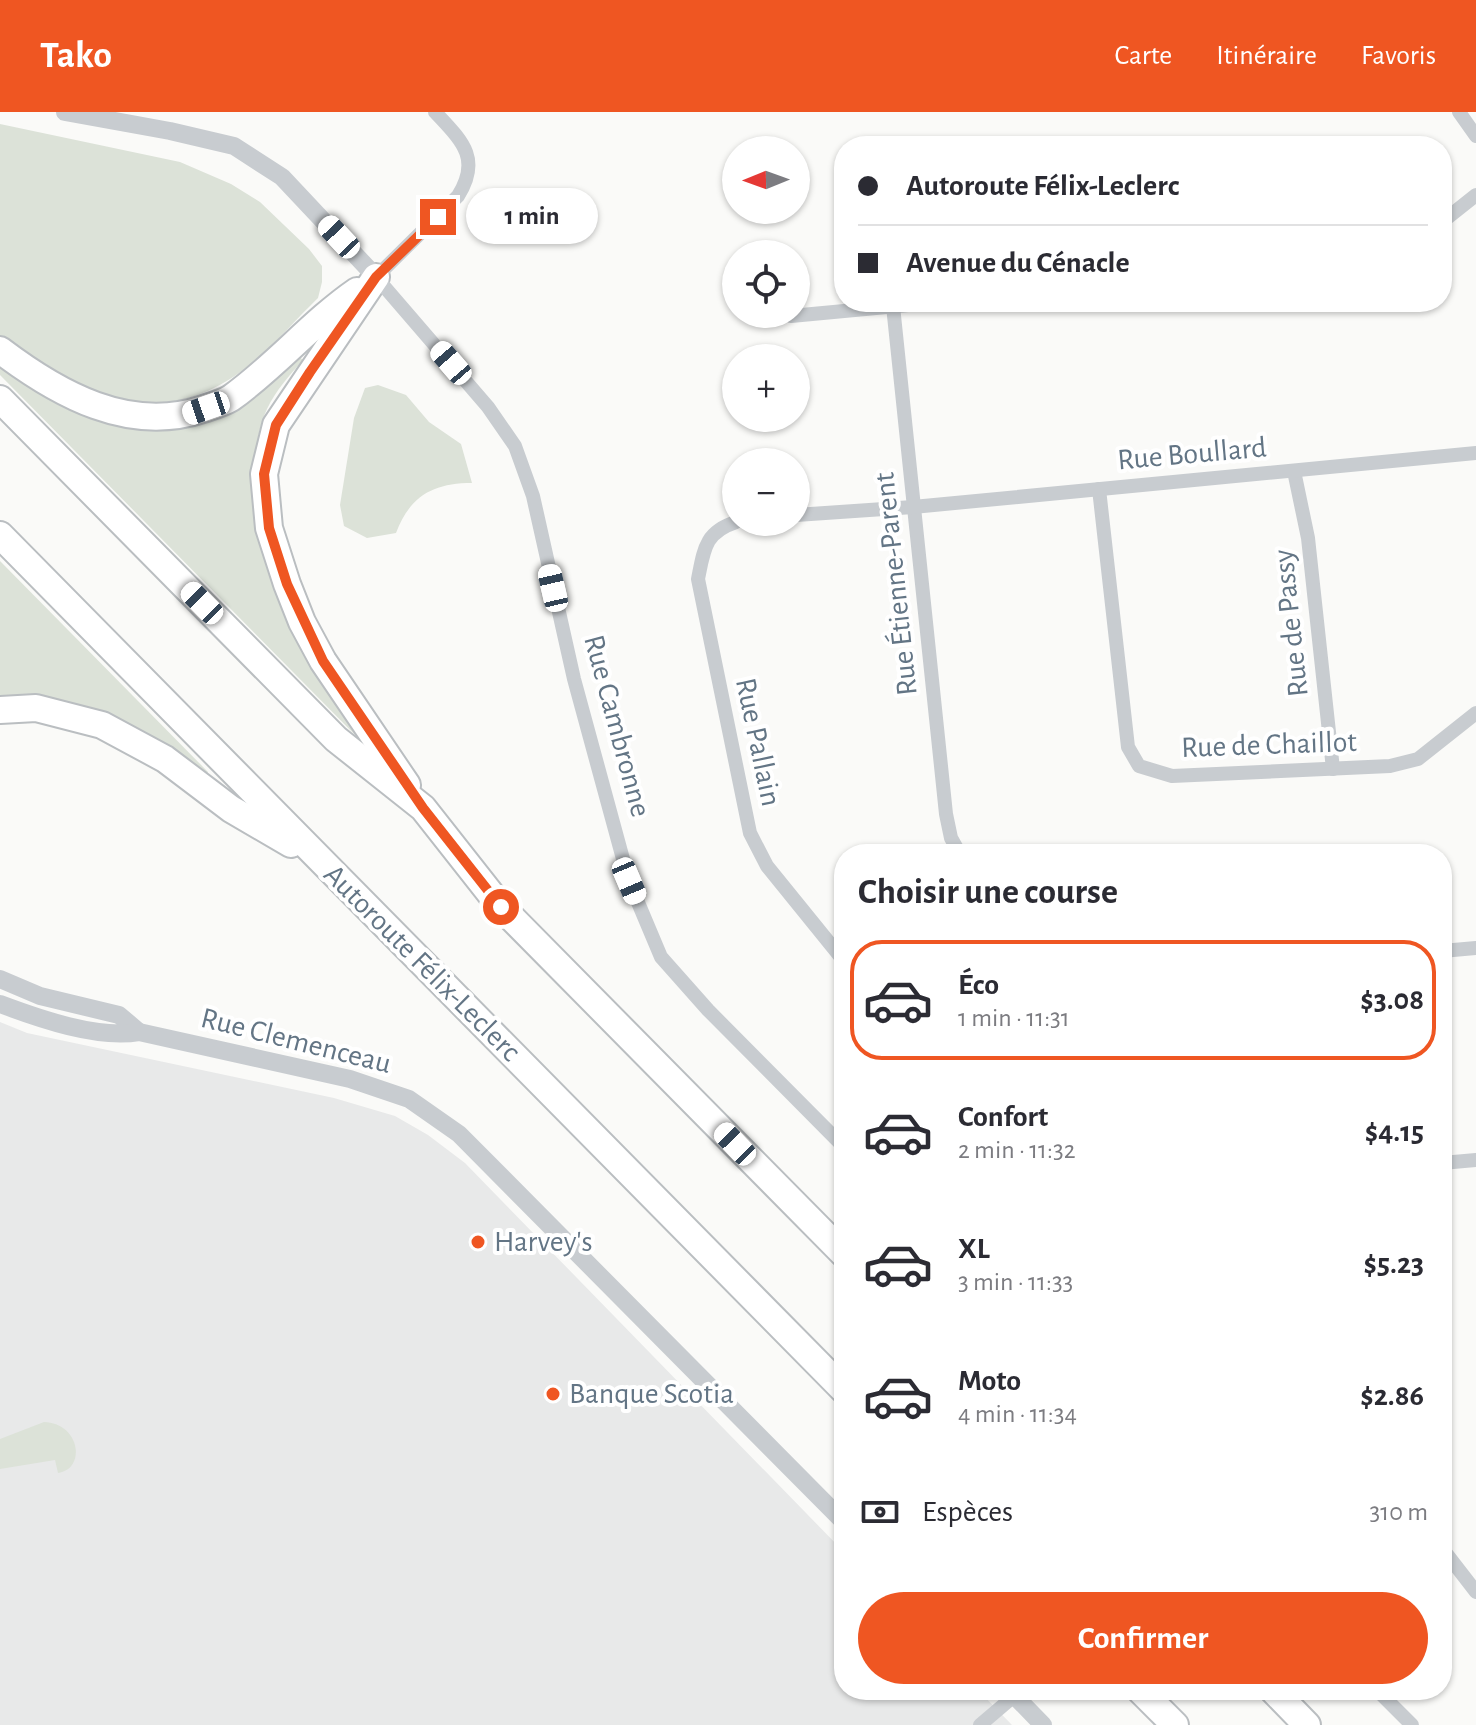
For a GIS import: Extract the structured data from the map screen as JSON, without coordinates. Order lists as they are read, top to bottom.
{
  "streets": {
    "highway": ["Autoroute Félix-Leclerc"],
    "street": [
      "Rue Boullard",
      "Rue Étienne-Parent",
      "Rue de Passy",
      "Rue Cambronne",
      "Rue Pallain",
      "Rue de Chaillot",
      "Rue Clemenceau"
    ]
  },
  "crossings": [
    ["Rue Boullard", "Rue Étienne-Parent"],
    ["Rue Boullard", "Rue de Passy"],
    ["Rue Boullard", "Rue de Chaillot"],
    ["Rue de Passy", "Rue de Chaillot"]
  ],
  "places": ["Harvey's", "Banque Scotia"],
  "north": "left",
  "page": {
    "header": "Tako",
    "nav": ["Carte", "Itinéraire", "Favoris"],
    "map_buttons": ["+", "−"],
    "banner": ["Autoroute Félix-Leclerc", "Avenue du Cénacle"],
    "bubble": "1 min",
    "heading": "Choisir une course",
    "list": [
      {
        "name": "Éco",
        "note": "1 min · 11:31",
        "value": "$3.08"
      },
      {
        "name": "Confort",
        "note": "2 min · 11:32",
        "value": "$4.15"
      },
      {
        "name": "XL",
        "note": "3 min · 11:33",
        "value": "$5.23"
      },
      {
        "name": "Moto",
        "note": "4 min · 11:34",
        "value": "$2.86"
      }
    ],
    "pay": ["Espèces", "310 m"],
    "buttons": "Confirmer"
  }
}
